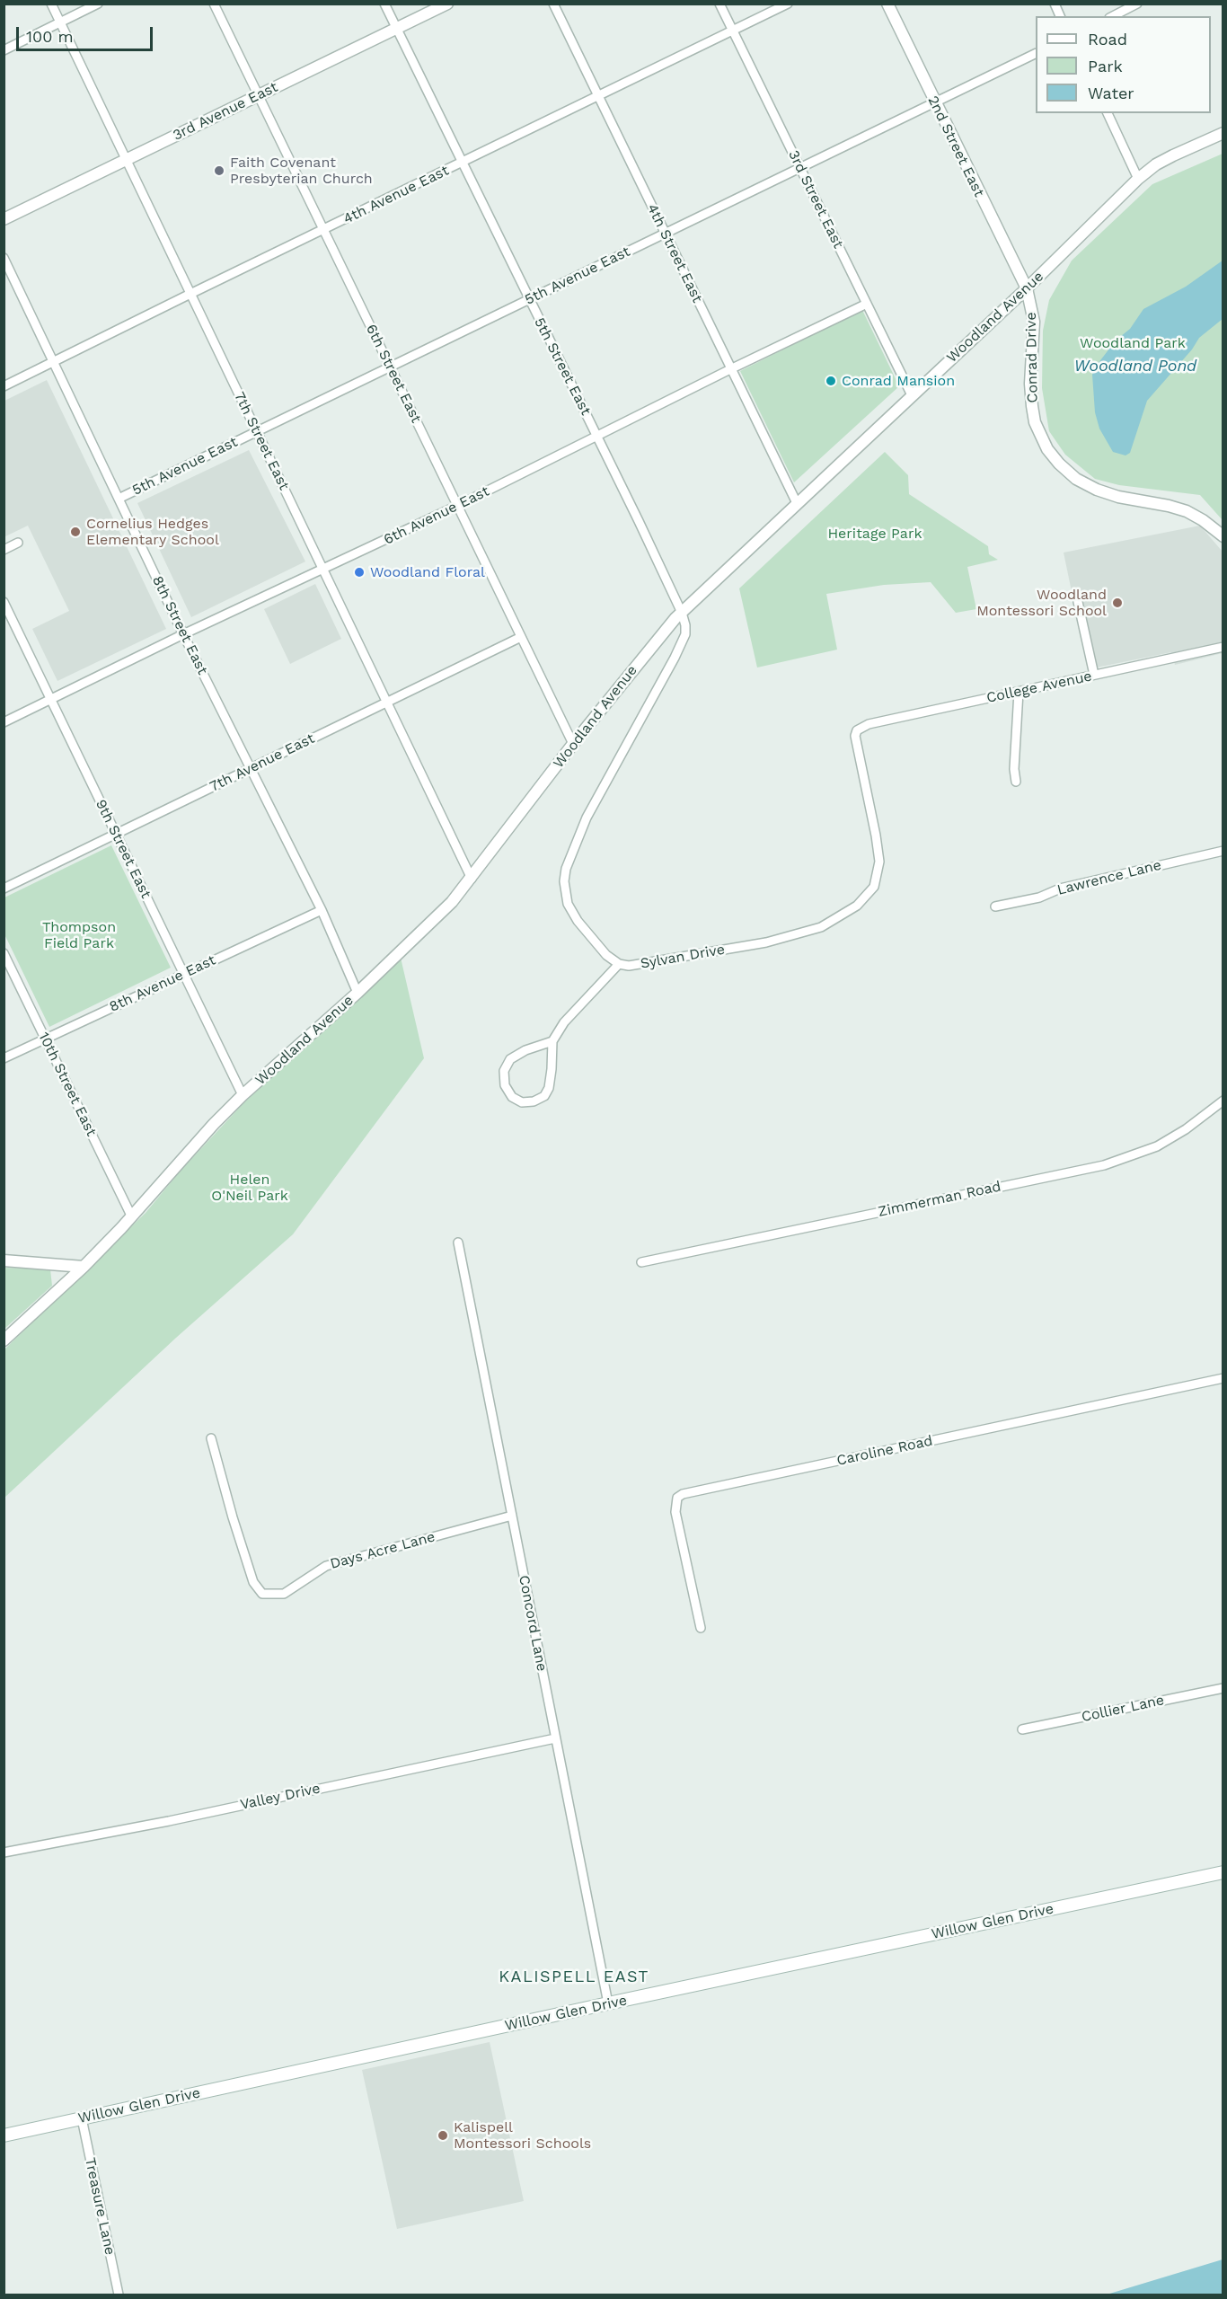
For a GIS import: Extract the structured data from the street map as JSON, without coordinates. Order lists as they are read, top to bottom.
{
  "streets": {
    "main road": ["Willow Glen Drive"],
    "street": [
      "3rd Avenue East",
      "2nd Street East",
      "4th Avenue East",
      "3rd Street East",
      "4th Street East",
      "5th Avenue East",
      "Woodland Avenue",
      "Conrad Drive",
      "5th Street East",
      "6th Street East",
      "7th Street East",
      "6th Avenue East",
      "8th Street East",
      "College Avenue",
      "7th Avenue East",
      "9th Street East",
      "Lawrence Lane",
      "Sylvan Drive",
      "8th Avenue East",
      "10th Street East",
      "Zimmerman Road",
      "Caroline Road",
      "Days Acre Lane",
      "Concord Lane",
      "Collier Lane",
      "Valley Drive",
      "Treasure Lane"
    ]
  },
  "crossings": [
    ["3rd Avenue East", "5th Street East"],
    ["3rd Avenue East", "6th Street East"],
    ["3rd Avenue East", "7th Street East"],
    ["2nd Street East", "5th Avenue East"],
    ["2nd Street East", "Woodland Avenue"],
    ["2nd Street East", "Conrad Drive"],
    ["4th Avenue East", "3rd Street East"],
    ["4th Avenue East", "4th Street East"],
    ["4th Avenue East", "5th Street East"],
    ["4th Avenue East", "6th Street East"],
    ["4th Avenue East", "7th Street East"],
    ["4th Avenue East", "8th Street East"],
    ["3rd Street East", "5th Avenue East"],
    ["3rd Street East", "Woodland Avenue"],
    ["3rd Street East", "6th Avenue East"],
    ["4th Street East", "5th Avenue East"],
    ["4th Street East", "Woodland Avenue"],
    ["4th Street East", "6th Avenue East"],
    ["5th Avenue East", "5th Street East"],
    ["5th Avenue East", "6th Street East"],
    ["5th Avenue East", "7th Street East"],
    ["5th Avenue East", "8th Street East"],
    ["Woodland Avenue", "Conrad Drive"],
    ["Woodland Avenue", "5th Street East"],
    ["Woodland Avenue", "6th Street East"],
    ["Woodland Avenue", "7th Street East"],
    ["Woodland Avenue", "8th Street East"],
    ["Woodland Avenue", "9th Street East"],
    ["Woodland Avenue", "Sylvan Drive"],
    ["Woodland Avenue", "10th Street East"],
    ["5th Street East", "6th Avenue East"],
    ["5th Street East", "Sylvan Drive"],
    ["6th Street East", "6th Avenue East"],
    ["6th Street East", "7th Avenue East"],
    ["7th Street East", "6th Avenue East"],
    ["7th Street East", "7th Avenue East"],
    ["6th Avenue East", "8th Street East"],
    ["6th Avenue East", "9th Street East"],
    ["8th Street East", "7th Avenue East"],
    ["8th Street East", "8th Avenue East"],
    ["College Avenue", "Sylvan Drive"],
    ["7th Avenue East", "9th Street East"],
    ["9th Street East", "8th Avenue East"],
    ["8th Avenue East", "10th Street East"],
    ["Days Acre Lane", "Concord Lane"],
    ["Concord Lane", "Valley Drive"],
    ["Concord Lane", "Willow Glen Drive"],
    ["Willow Glen Drive", "Treasure Lane"]
  ],
  "districts": ["KALISPELL EAST"],
  "water": ["Woodland Pond"],
  "parks": [
    "Woodland Park",
    "Heritage Park",
    "Thompson Field Park",
    "Helen O'Neil Park"
  ],
  "places": [
    "Faith Covenant Presbyterian Church",
    "Conrad Mansion",
    "Cornelius Hedges Elementary School",
    "Woodland Floral",
    "Woodland Montessori School",
    "Kalispell Montessori Schools"
  ],
  "legend": ["Road", "Park", "Water"],
  "scale_bar": "100 m"
}
